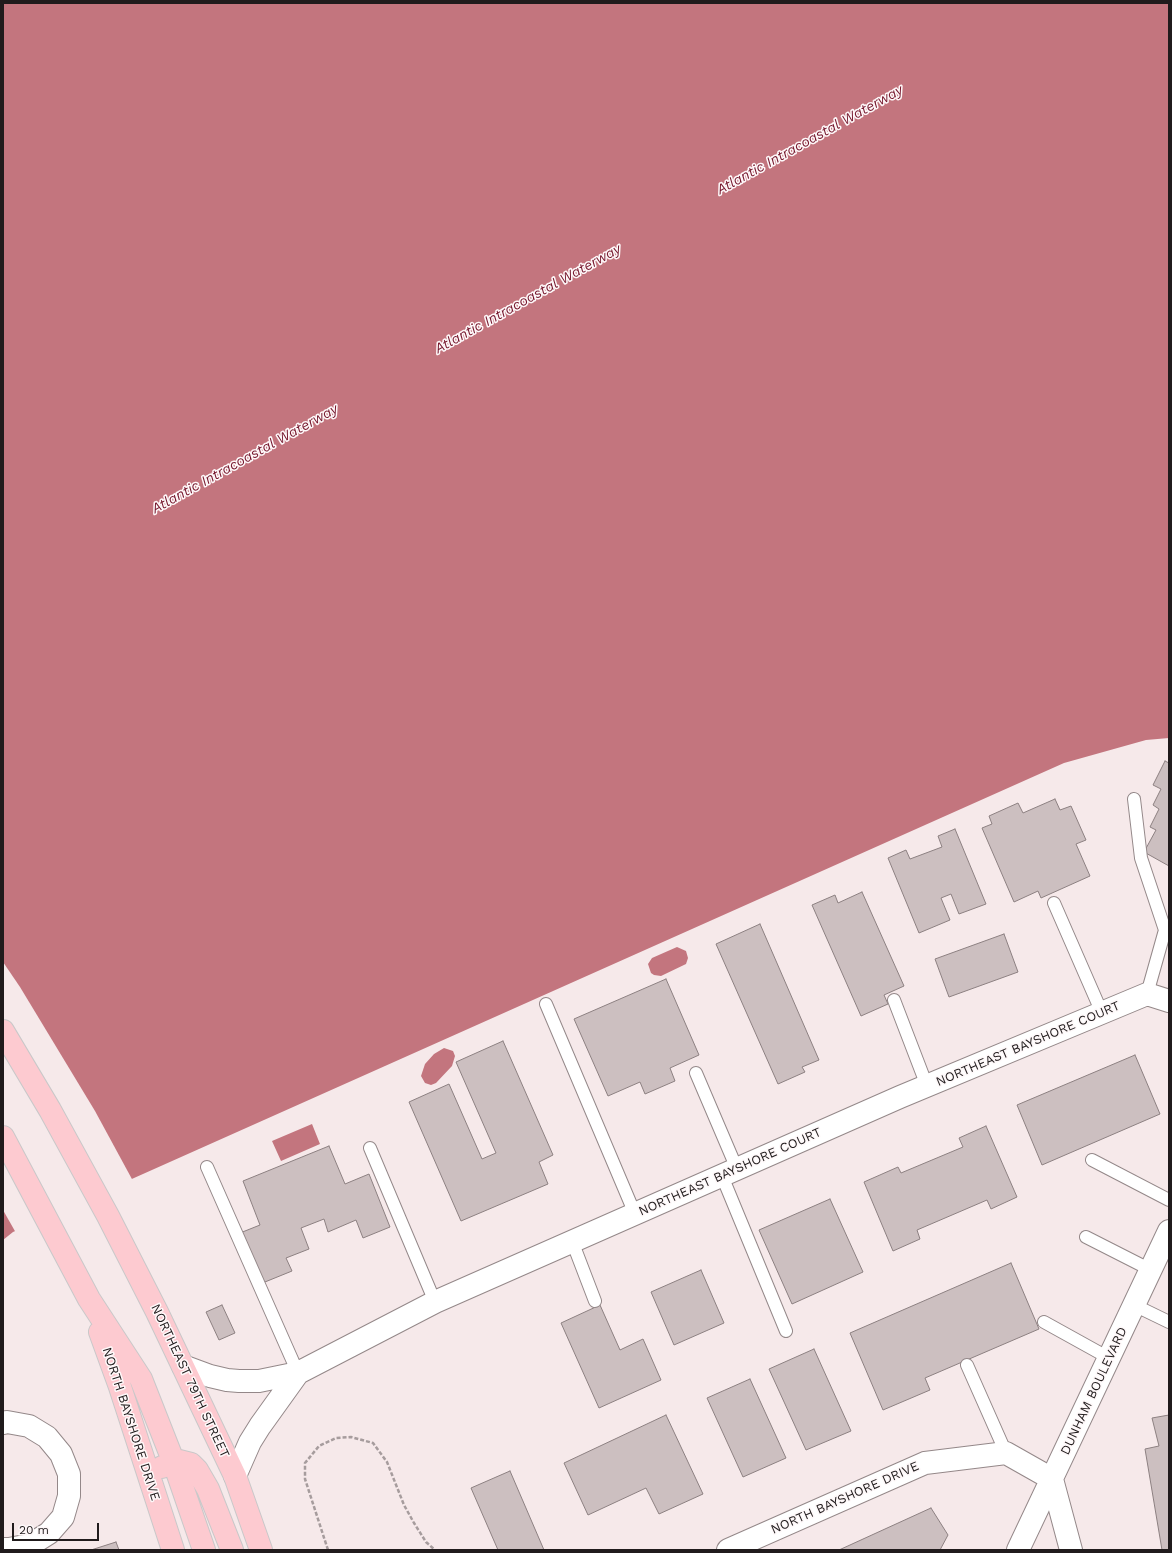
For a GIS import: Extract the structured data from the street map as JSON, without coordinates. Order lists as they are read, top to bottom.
{
  "streets": {
    "main road": ["NORTHEAST 79TH STREET", "NORTH BAYSHORE DRIVE"],
    "street": ["NORTHEAST BAYSHORE COURT", "DUNHAM BOULEVARD"]
  },
  "crossings": [
    ["NORTHEAST BAYSHORE COURT", "NORTHEAST 79TH STREET"]
  ],
  "water": ["Atlantic Intracoastal Waterway"],
  "scale_bar": "20 m"
}
